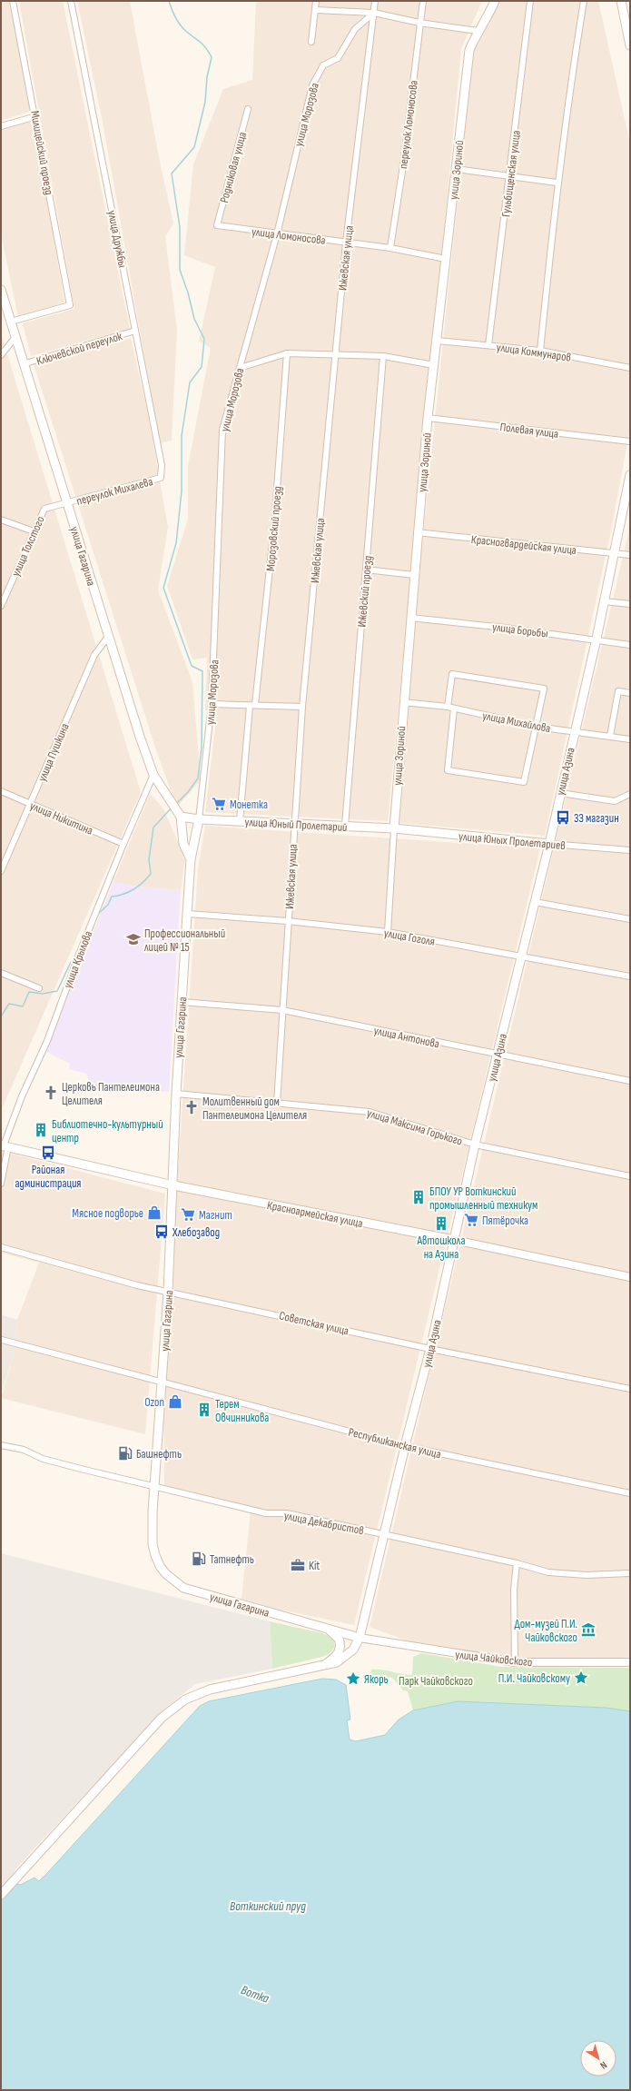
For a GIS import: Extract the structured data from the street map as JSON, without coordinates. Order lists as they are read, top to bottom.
{
  "streets": {
    "main road": [
      "улица Зориной",
      "улица Гагарина",
      "улица Азина",
      "улица Юный Пролетарий",
      "улица Юных Пролетариев",
      "Красноармейская улица"
    ],
    "street": [
      "улица Морозова",
      "переулок Ломоносова",
      "Милицейский проезд",
      "Родниковая улица",
      "Гульбищенская улица",
      "улица Ломоносова",
      "улица Дружбы",
      "Ижевская улица",
      "Ключевской переулок",
      "улица Коммунаров",
      "Полевая улица",
      "переулок Михалева",
      "Морозовский проезд",
      "Красногвардейская улица",
      "улица Толстого",
      "Ижевский проезд",
      "улица Борьбы",
      "улица Михайлова",
      "улица Пушкина",
      "улица Никитина",
      "улица Гоголя",
      "улица Крылова",
      "улица Антонова",
      "улица Максима Горького",
      "Советская улица",
      "Республиканская улица",
      "улица Декабристов",
      "улица Чайковского"
    ]
  },
  "crossings": [
    ["улица Морозова", "улица Ломоносова"],
    ["улица Морозова", "Ижевская улица"],
    ["улица Морозова", "улица Гагарина"],
    ["улица Морозова", "улица Юный Пролетарий"],
    ["переулок Ломоносова", "улица Ломоносова"],
    ["Милицейский проезд", "улица Гагарина"],
    ["Родниковая улица", "улица Ломоносова"],
    ["улица Зориной", "улица Ломоносова"],
    ["улица Зориной", "улица Коммунаров"],
    ["улица Зориной", "Полевая улица"],
    ["улица Зориной", "Красногвардейская улица"],
    ["улица Зориной", "улица Борьбы"],
    ["улица Зориной", "улица Михайлова"],
    ["улица Зориной", "улица Юный Пролетарий"],
    ["улица Зориной", "улица Юных Пролетариев"],
    ["улица Зориной", "улица Гоголя"],
    ["Гульбищенская улица", "улица Коммунаров"],
    ["улица Ломоносова", "Ижевская улица"],
    ["улица Дружбы", "Ключевской переулок"],
    ["улица Дружбы", "переулок Михалева"],
    ["Ижевская улица", "улица Юный Пролетарий"],
    ["Ижевская улица", "улица Гоголя"],
    ["Ижевская улица", "улица Антонова"],
    ["Ижевская улица", "улица Максима Горького"],
    ["Ключевской переулок", "улица Гагарина"],
    ["переулок Михалева", "улица Толстого"],
    ["переулок Михалева", "улица Гагарина"],
    ["Морозовский проезд", "улица Юный Пролетарий"],
    ["Красногвардейская улица", "улица Азина"],
    ["улица Толстого", "улица Гагарина"],
    ["улица Гагарина", "улица Пушкина"],
    ["улица Гагарина", "улица Азина"],
    ["улица Гагарина", "улица Юный Пролетарий"],
    ["улица Гагарина", "улица Гоголя"],
    ["улица Гагарина", "улица Крылова"],
    ["улица Гагарина", "улица Антонова"],
    ["улица Гагарина", "улица Максима Горького"],
    ["улица Гагарина", "Красноармейская улица"],
    ["улица Гагарина", "Советская улица"],
    ["улица Гагарина", "Республиканская улица"],
    ["улица Гагарина", "улица Декабристов"],
    ["улица Гагарина", "улица Чайковского"],
    ["Ижевский проезд", "улица Юный Пролетарий"],
    ["улица Борьбы", "улица Азина"],
    ["улица Михайлова", "улица Азина"],
    ["улица Пушкина", "улица Никитина"],
    ["улица Азина", "улица Юных Пролетариев"],
    ["улица Азина", "улица Гоголя"],
    ["улица Азина", "улица Антонова"],
    ["улица Азина", "улица Максима Горького"],
    ["улица Азина", "Красноармейская улица"],
    ["улица Азина", "Советская улица"],
    ["улица Азина", "Республиканская улица"],
    ["улица Азина", "улица Декабристов"],
    ["улица Азина", "улица Чайковского"],
    ["улица Никитина", "улица Крылова"],
    ["улица Юный Пролетарий", "улица Юных Пролетариев"],
    ["улица Крылова", "Красноармейская улица"]
  ],
  "water": ["Воткинский пруд", "Вотка"],
  "parks": ["Парк Чайковского"],
  "places": {
    "supermarket": ["Монетка", "Магнит", "Пятёрочка"],
    "bus stop": ["33 магазин", "Районая администрация", "Хлебозавод"],
    "school or university": ["Профессиональный лицей № 15"],
    "church": ["Церковь Пантелеимона Целителя", "Молитвенный дом Пантелеимона Целителя"],
    "building": [
      "Библиотечно-культурный центр",
      "БПОУ УР Воткинский промышленный техникум",
      "Автошкола на Азина",
      "Терем Овчинникова"
    ],
    "shop": ["Мясное подворье", "Ozon"],
    "fuel station": ["Башнефть", "Татнефть"],
    "office": ["Kit"],
    "museum": ["Дом-музей П.И. Чайковского"],
    "place": ["П.И. Чайковскому", "Якорь"]
  },
  "north": "bottom right"
}
